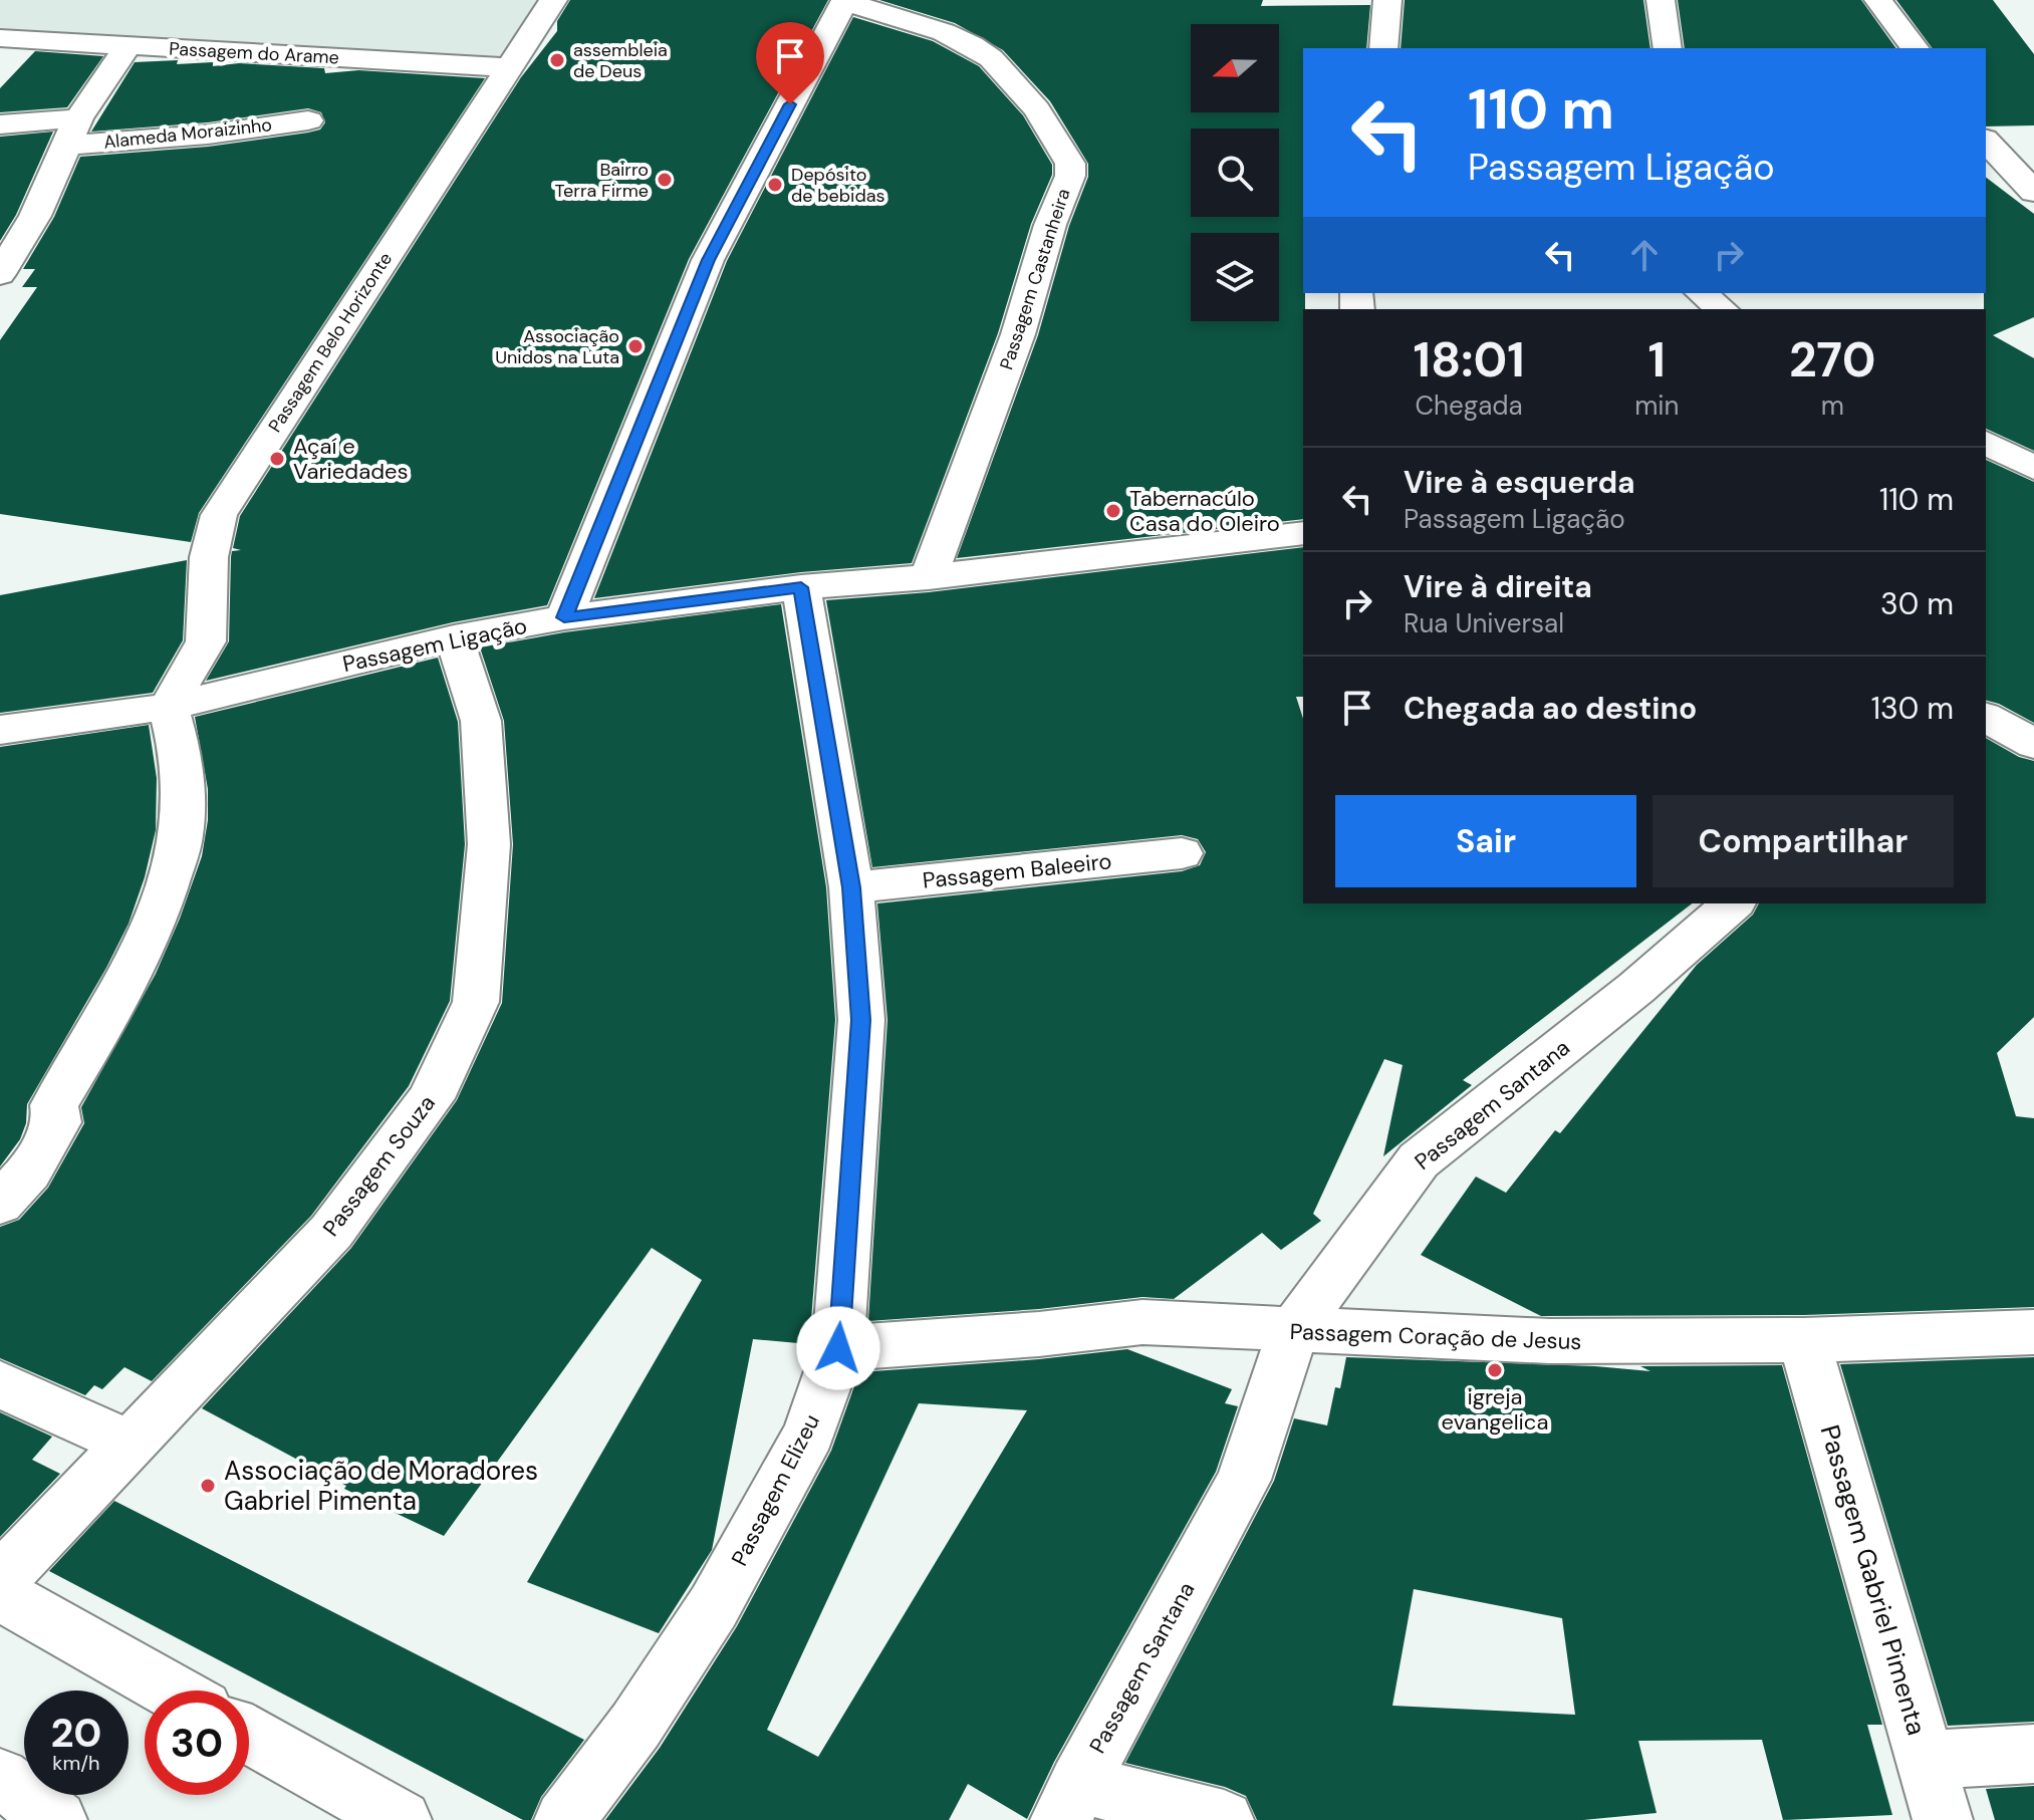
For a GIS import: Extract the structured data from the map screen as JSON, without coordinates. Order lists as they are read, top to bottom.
{
  "streets": {
    "street": [
      "Passagem do Arame",
      "Alameda Moraizinho",
      "Passagem Castanheira",
      "Passagem Belo Horizonte",
      "Passagem Ligação",
      "Passagem Baleeiro",
      "Passagem Santana",
      "Passagem Souza",
      "Passagem Coração de Jesus",
      "Passagem Elizeu",
      "Passagem Gabriel Pimenta"
    ]
  },
  "crossings": [
    ["Passagem do Arame", "Passagem Belo Horizonte"],
    ["Passagem Castanheira", "Passagem Ligação"],
    ["Passagem Belo Horizonte", "Passagem Ligação"],
    ["Passagem Ligação", "Passagem Souza"],
    ["Passagem Ligação", "Passagem Elizeu"],
    ["Passagem Baleeiro", "Passagem Elizeu"],
    ["Passagem Santana", "Passagem Coração de Jesus"],
    ["Passagem Coração de Jesus", "Passagem Elizeu"],
    ["Passagem Coração de Jesus", "Passagem Gabriel Pimenta"]
  ],
  "places": [
    "assembleia de Deus",
    "Bairro Terra Firme",
    "Depósito de bebidas",
    "Associação Unidos na Luta",
    "Açaí e Variedades",
    "Tabernacúlo Casa do Oleiro",
    "igreja evangelica",
    "Associação de Moradores Gabriel Pimenta"
  ],
  "north": "left",
  "page": {
    "turn": ["110 m", "Passagem Ligação"],
    "eta": [
      "18:01",
      "Chegada",
      "1",
      "min",
      "270",
      "m"
    ],
    "list": [
      {
        "name": "Vire à esquerda",
        "note": "Passagem Ligação",
        "value": "110 m"
      },
      {
        "name": "Vire à direita",
        "note": "Rua Universal",
        "value": "30 m"
      },
      {
        "name": "Chegada ao destino",
        "value": "130 m"
      }
    ],
    "buttons": ["Sair", "Compartilhar"],
    "speed": "20 km/h",
    "limit": "30"
  }
}
